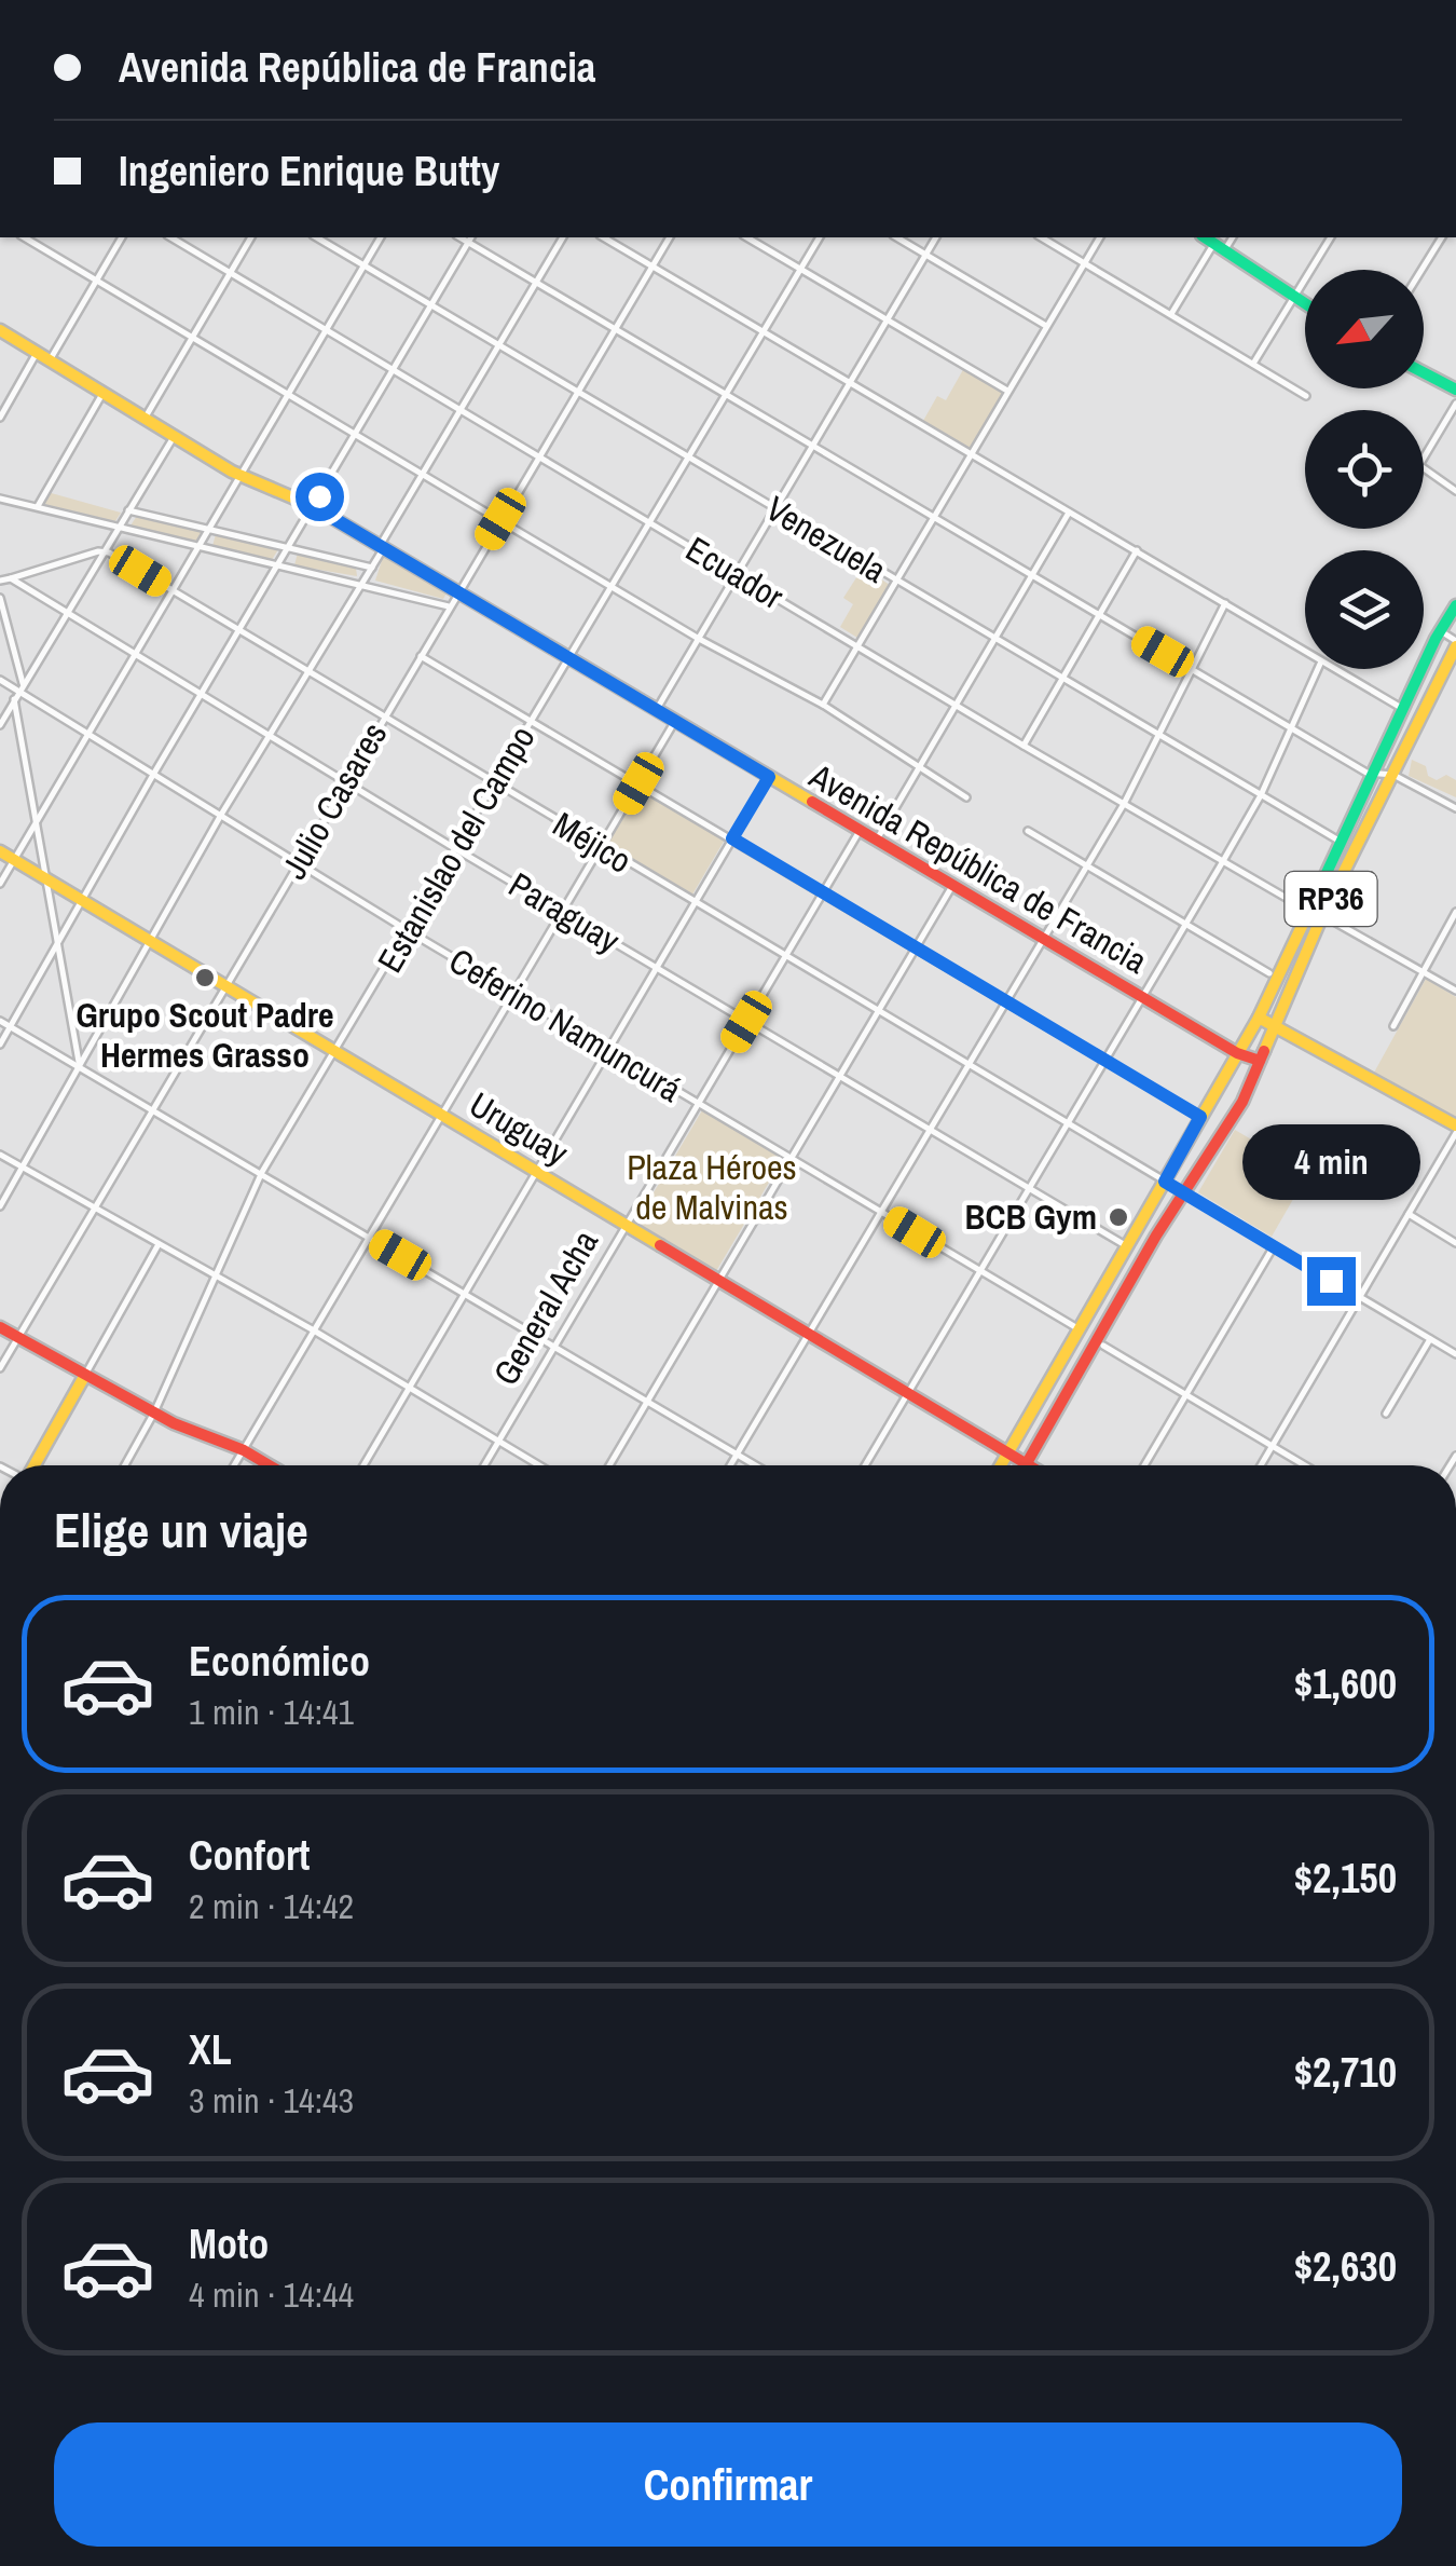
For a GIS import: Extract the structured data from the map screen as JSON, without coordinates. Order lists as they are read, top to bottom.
{
  "streets": {
    "main road": ["Avenida República de Francia", "RP36", "Uruguay"],
    "street": [
      "Venezuela",
      "Ecuador",
      "Julio Casares",
      "Méjico",
      "Estanislao del Campo",
      "Paraguay",
      "Ceferino Namuncurá",
      "General Acha"
    ]
  },
  "crossings": [
    ["Venezuela", "Julio Casares"],
    ["Venezuela", "Estanislao del Campo"],
    ["Venezuela", "RP36"],
    ["Ecuador", "Julio Casares"],
    ["Ecuador", "Estanislao del Campo"],
    ["Julio Casares", "Méjico"],
    ["Julio Casares", "Avenida República de Francia"],
    ["Julio Casares", "Paraguay"],
    ["Julio Casares", "Ceferino Namuncurá"],
    ["Julio Casares", "Uruguay"],
    ["Méjico", "Estanislao del Campo"],
    ["Méjico", "RP36"],
    ["Méjico", "General Acha"],
    ["Estanislao del Campo", "Avenida República de Francia"],
    ["Estanislao del Campo", "Paraguay"],
    ["Estanislao del Campo", "Ceferino Namuncurá"],
    ["Estanislao del Campo", "Uruguay"],
    ["Avenida República de Francia", "RP36"],
    ["Avenida República de Francia", "General Acha"],
    ["RP36", "Paraguay"],
    ["RP36", "Ceferino Namuncurá"],
    ["RP36", "Uruguay"],
    ["Paraguay", "General Acha"],
    ["Ceferino Namuncurá", "General Acha"],
    ["Uruguay", "General Acha"]
  ],
  "parks": ["Plaza Héroes de Malvinas"],
  "places": ["Grupo Scout Padre Hermes Grasso", "BCB Gym"],
  "north": "bottom left",
  "page": {
    "banner": ["Avenida República de Francia", "Ingeniero Enrique Butty"],
    "bubble": "4 min",
    "heading": "Elige un viaje",
    "list": [
      {
        "name": "Económico",
        "note": "1 min · 14:41",
        "value": "$1,600"
      },
      {
        "name": "Confort",
        "note": "2 min · 14:42",
        "value": "$2,150"
      },
      {
        "name": "XL",
        "note": "3 min · 14:43",
        "value": "$2,710"
      },
      {
        "name": "Moto",
        "note": "4 min · 14:44",
        "value": "$2,630"
      }
    ],
    "buttons": "Confirmar"
  }
}
